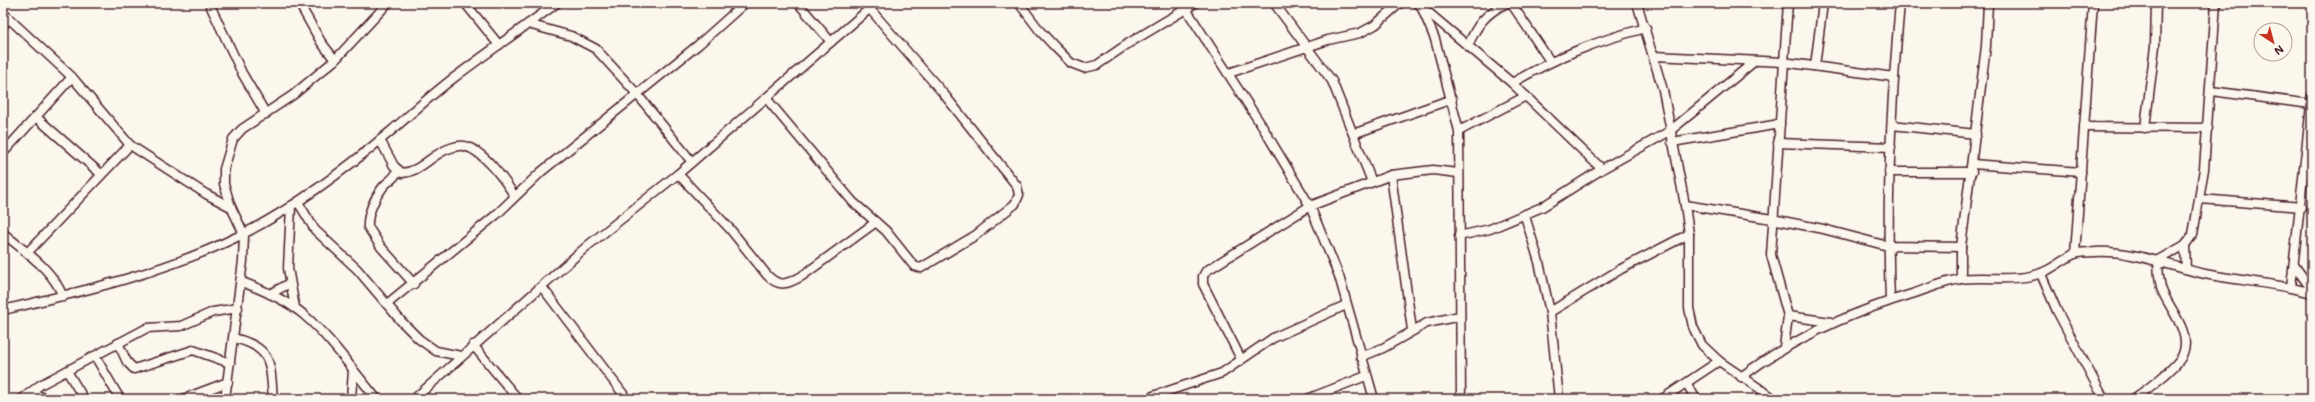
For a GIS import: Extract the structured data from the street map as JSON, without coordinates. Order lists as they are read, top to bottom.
{
  "north": "bottom right"
}
